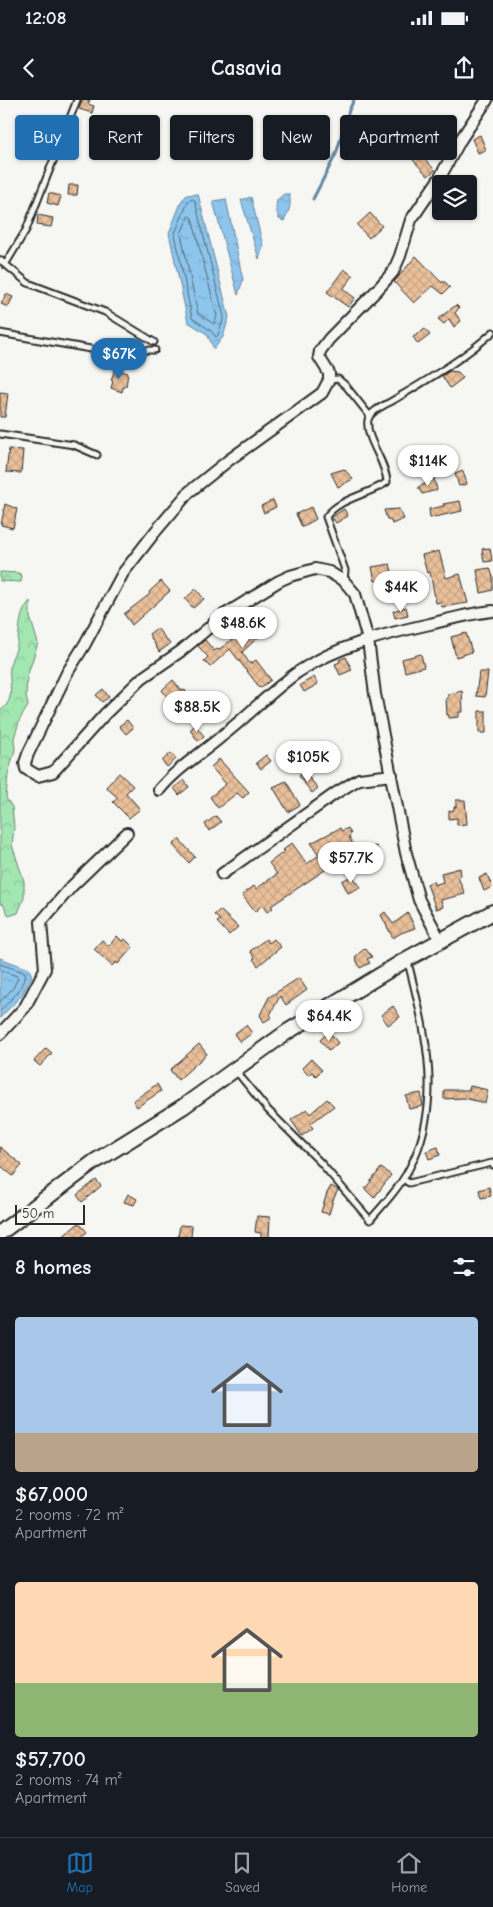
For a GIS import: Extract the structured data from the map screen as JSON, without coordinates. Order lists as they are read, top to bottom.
{
  "scale_bar": "50 m",
  "page": {
    "status": "12:08",
    "header": "Casavia",
    "chip": [
      "Buy",
      "Rent",
      "Filters",
      "New",
      "Apartment"
    ],
    "price": [
      "$67K",
      "$114K",
      "$44K",
      "$48.6K",
      "$88.5K",
      "$105K",
      "$57.7K",
      "$64.4K"
    ],
    "scale": "50 m",
    "heading": "8 homes",
    "list": [
      {
        "name": "$67,000",
        "note": "2 rooms · 72 m² · Apartment"
      },
      {
        "name": "$57,700",
        "note": "2 rooms · 74 m² · Apartment"
      }
    ],
    "tabs": ["Map", "Saved", "Home"]
  }
}
